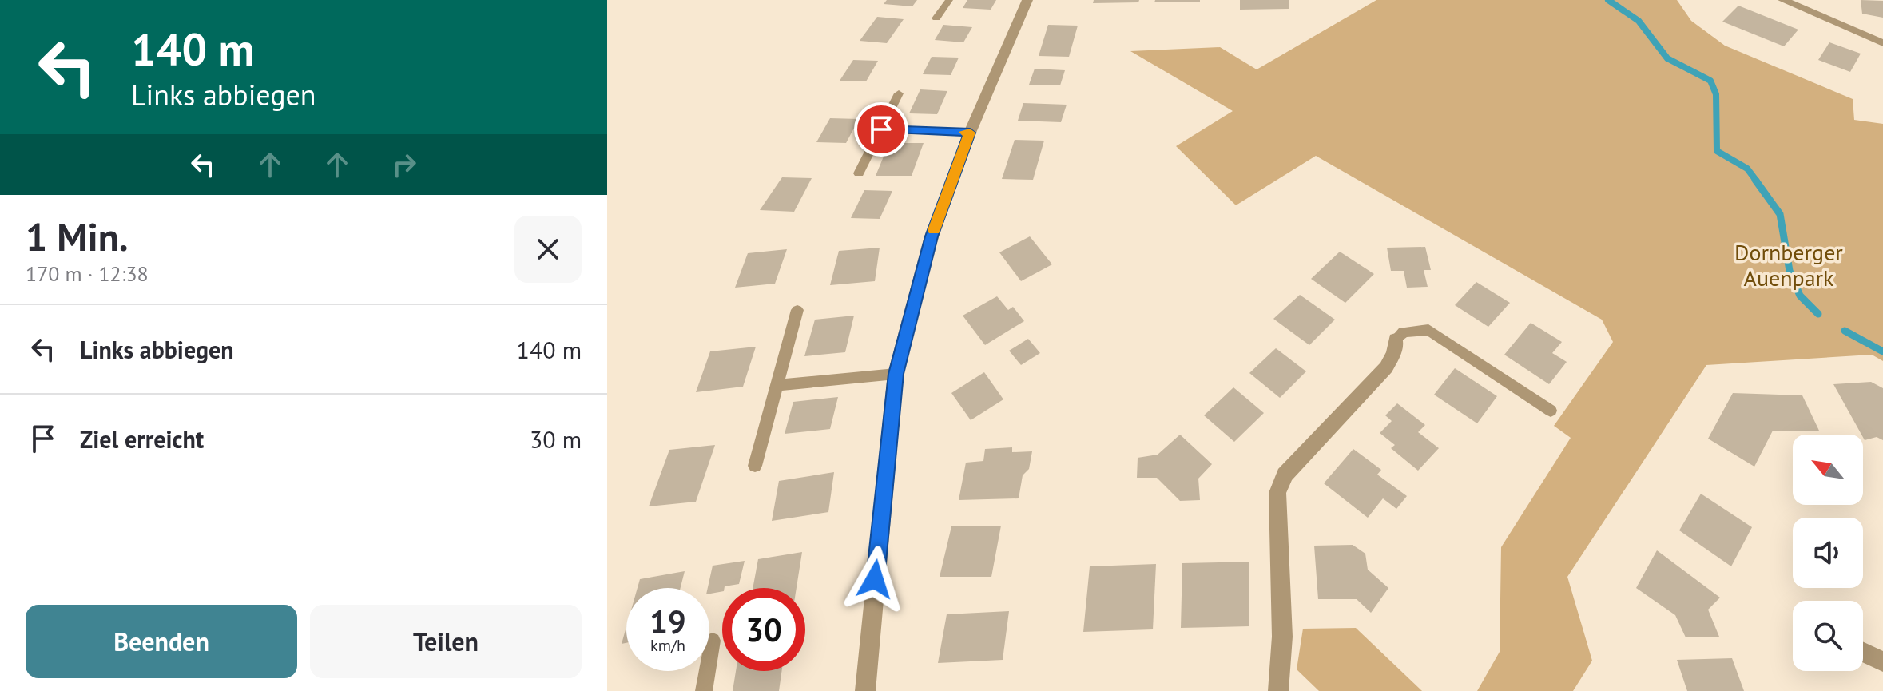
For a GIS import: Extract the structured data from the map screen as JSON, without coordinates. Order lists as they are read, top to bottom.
{
  "parks": ["Dornberger Auenpark"],
  "north": "top left",
  "page": {
    "turn": ["140 m", "Links abbiegen"],
    "heading": ["1 Min.", "170 m · 12:38"],
    "list": [
      {
        "name": "Links abbiegen",
        "value": "140 m"
      },
      {
        "name": "Ziel erreicht",
        "value": "30 m"
      }
    ],
    "speed": "19 km/h",
    "limit": "30",
    "buttons": ["Beenden", "Teilen"]
  }
}
